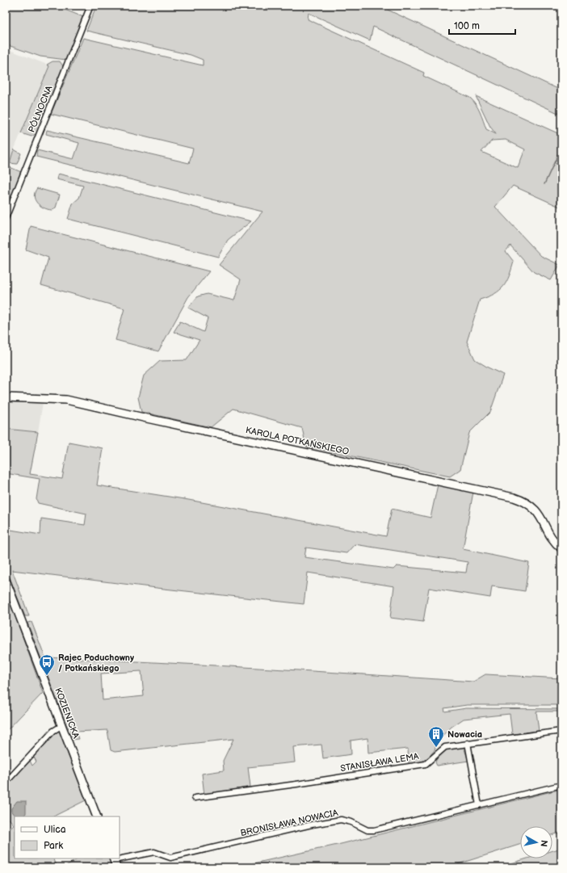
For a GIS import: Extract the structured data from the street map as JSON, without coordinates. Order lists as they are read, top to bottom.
{
  "streets": {
    "street": [
      "PÓŁNOCNA",
      "KAROLA POTKAŃSKIEGO",
      "KOZIENICKA",
      "STANISŁAWA LEMA",
      "BRONISŁAWA NOWACIA"
    ]
  },
  "places": {
    "bus stop": ["Rajec Poduchowny / Potkańskiego"],
    "building": ["Nowacia"]
  },
  "legend": ["Ulica", "Park"],
  "scale_bar": "100 m",
  "north": "right"
}
